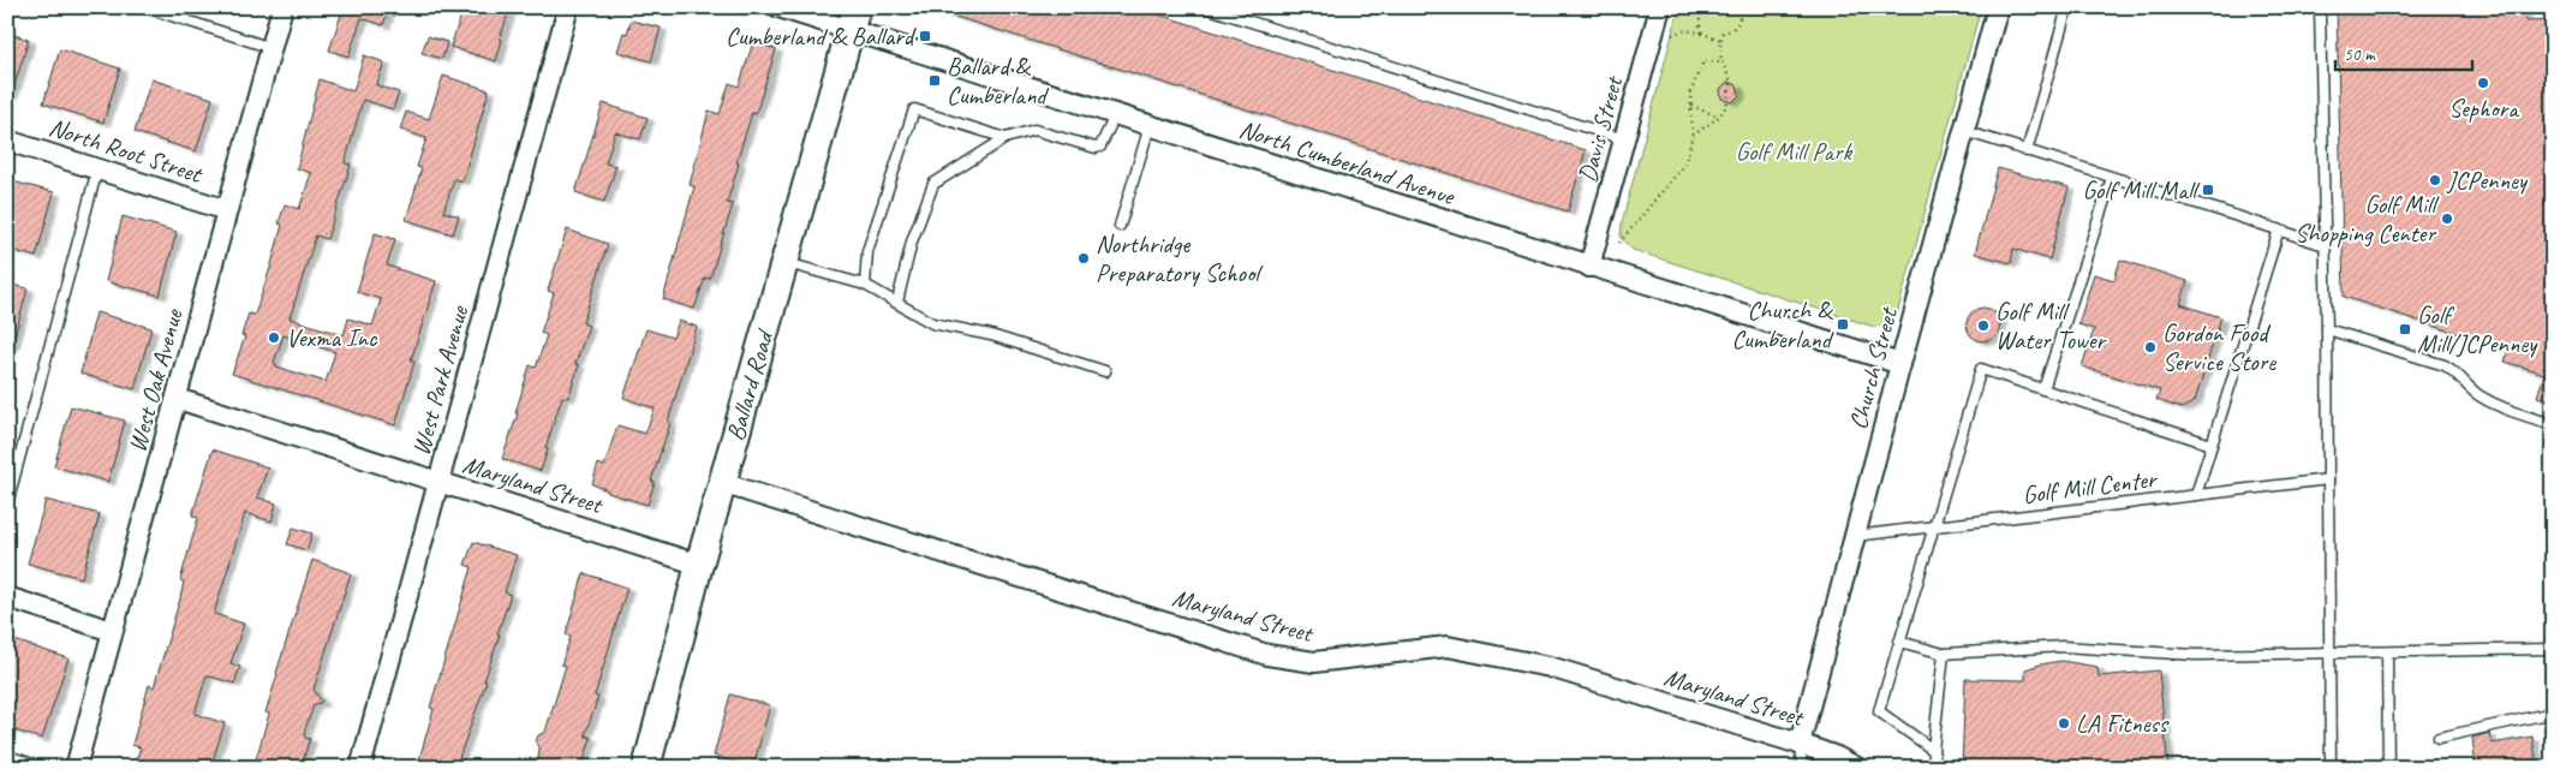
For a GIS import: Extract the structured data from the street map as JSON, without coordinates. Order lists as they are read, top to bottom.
{
  "streets": {
    "street": [
      "Davis Street",
      "North Root Street",
      "North Cumberland Avenue",
      "Church Street",
      "West Oak Avenue",
      "West Park Avenue",
      "Ballard Road",
      "Maryland Street"
    ],
    "lane": ["Golf Mill Center"]
  },
  "crossings": [
    ["Davis Street", "North Cumberland Avenue"],
    ["North Root Street", "West Oak Avenue"],
    ["North Cumberland Avenue", "Church Street"],
    ["North Cumberland Avenue", "Ballard Road"],
    ["Church Street", "Maryland Street"],
    ["Church Street", "Golf Mill Center"],
    ["West Oak Avenue", "Maryland Street"],
    ["West Park Avenue", "Maryland Street"],
    ["Ballard Road", "Maryland Street"]
  ],
  "parks": ["Golf Mill Park"],
  "places": {
    "transit": [
      "Cumberland & Ballard",
      "Ballard & Cumberland",
      "Golf Mill Mall",
      "Church & Cumberland",
      "Golf Mill/JCPenney"
    ],
    "other": [
      "Sephora",
      "JCPenney",
      "Golf Mill Shopping Center",
      "Northridge Preparatory School",
      "Golf Mill Water Tower",
      "Vexma Inc",
      "Gordon Food Service Store",
      "LA Fitness"
    ]
  },
  "scale_bar": "50 m"
}
